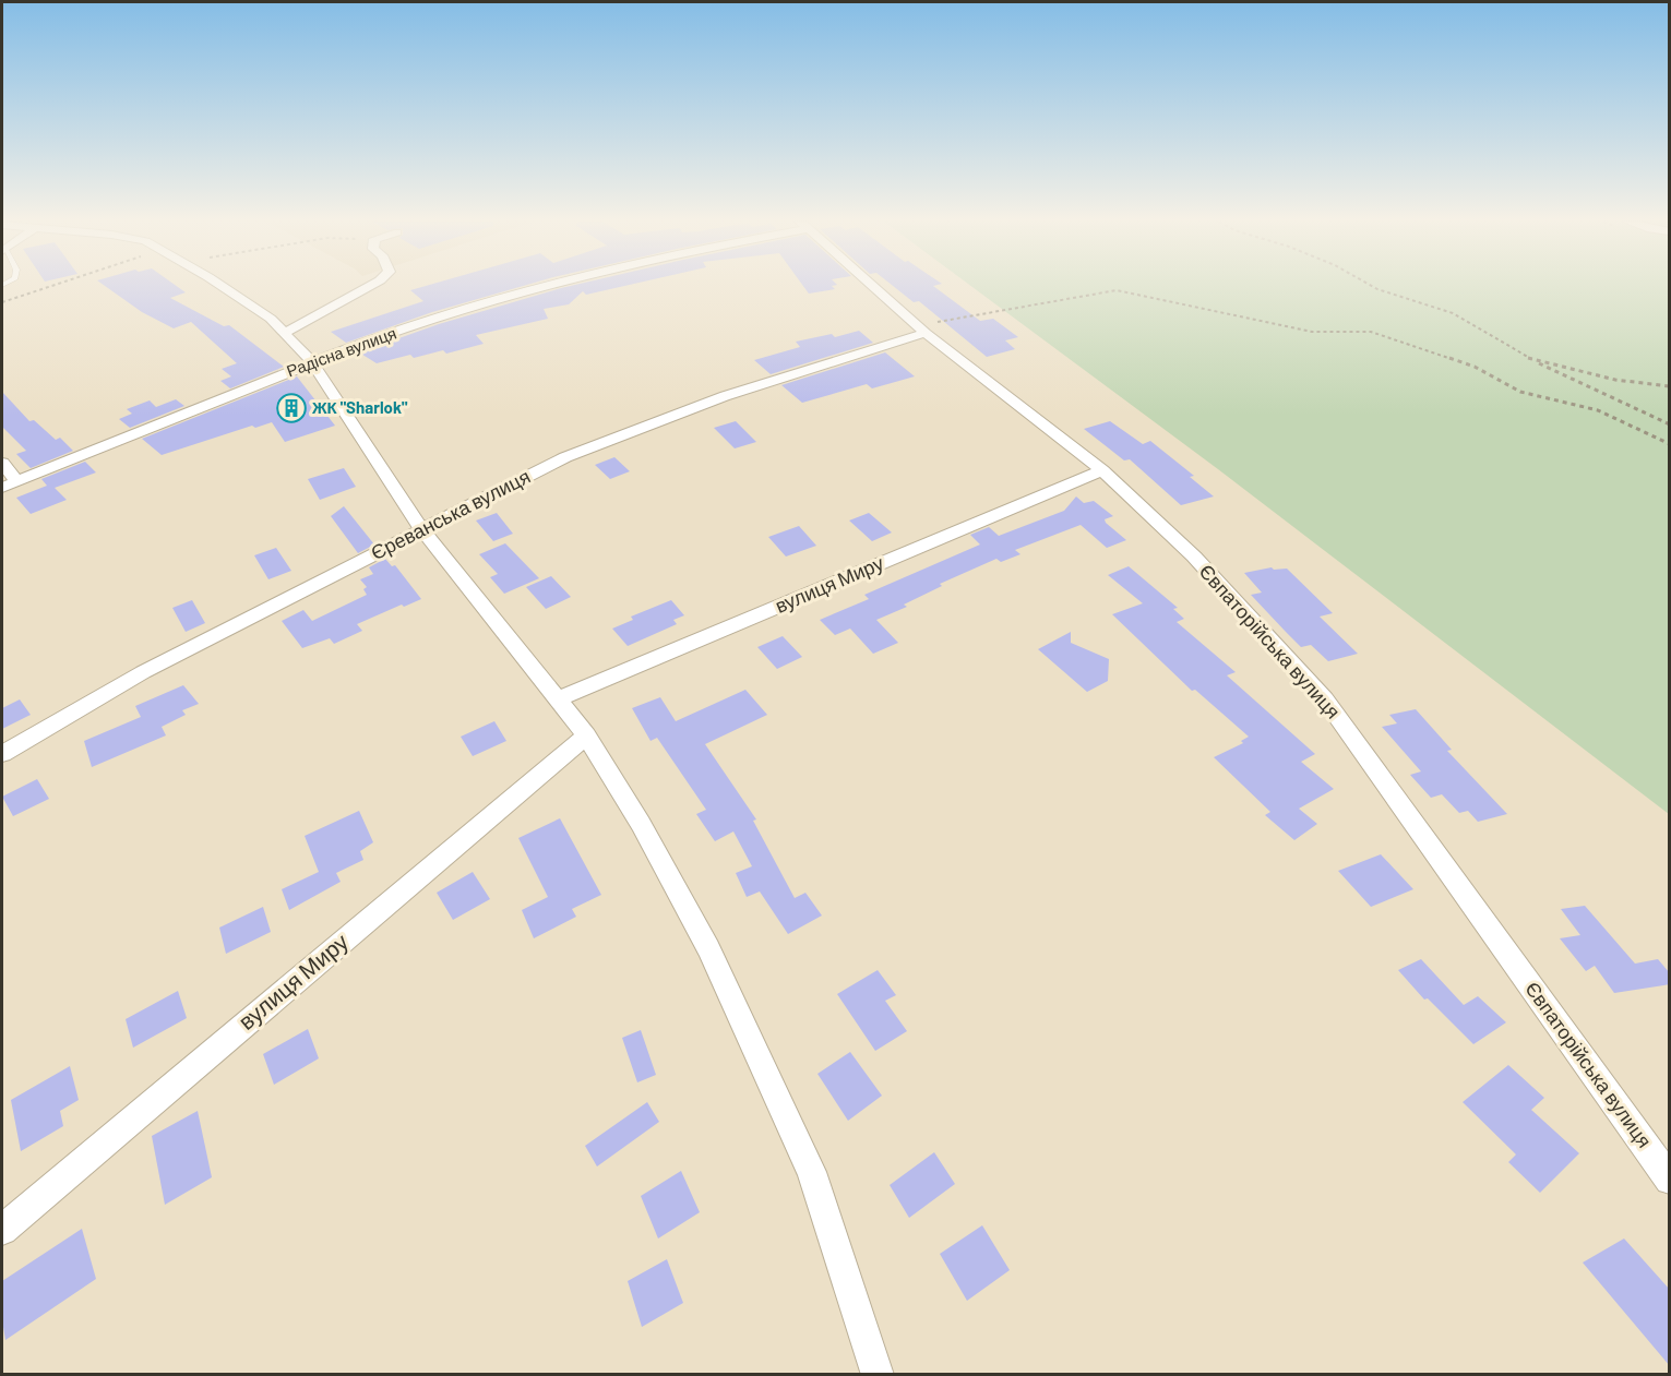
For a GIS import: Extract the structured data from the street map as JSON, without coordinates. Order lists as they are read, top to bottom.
{
  "streets": {
    "street": [
      "Радісна вулиця",
      "Єреванська вулиця",
      "вулиця Миру",
      "Євпаторійська вулиця"
    ]
  },
  "crossings": [
    ["Єреванська вулиця", "Євпаторійська вулиця"],
    ["вулиця Миру", "Євпаторійська вулиця"]
  ],
  "places": {
    "building": ["ЖК \"Sharlok\""]
  }
}
